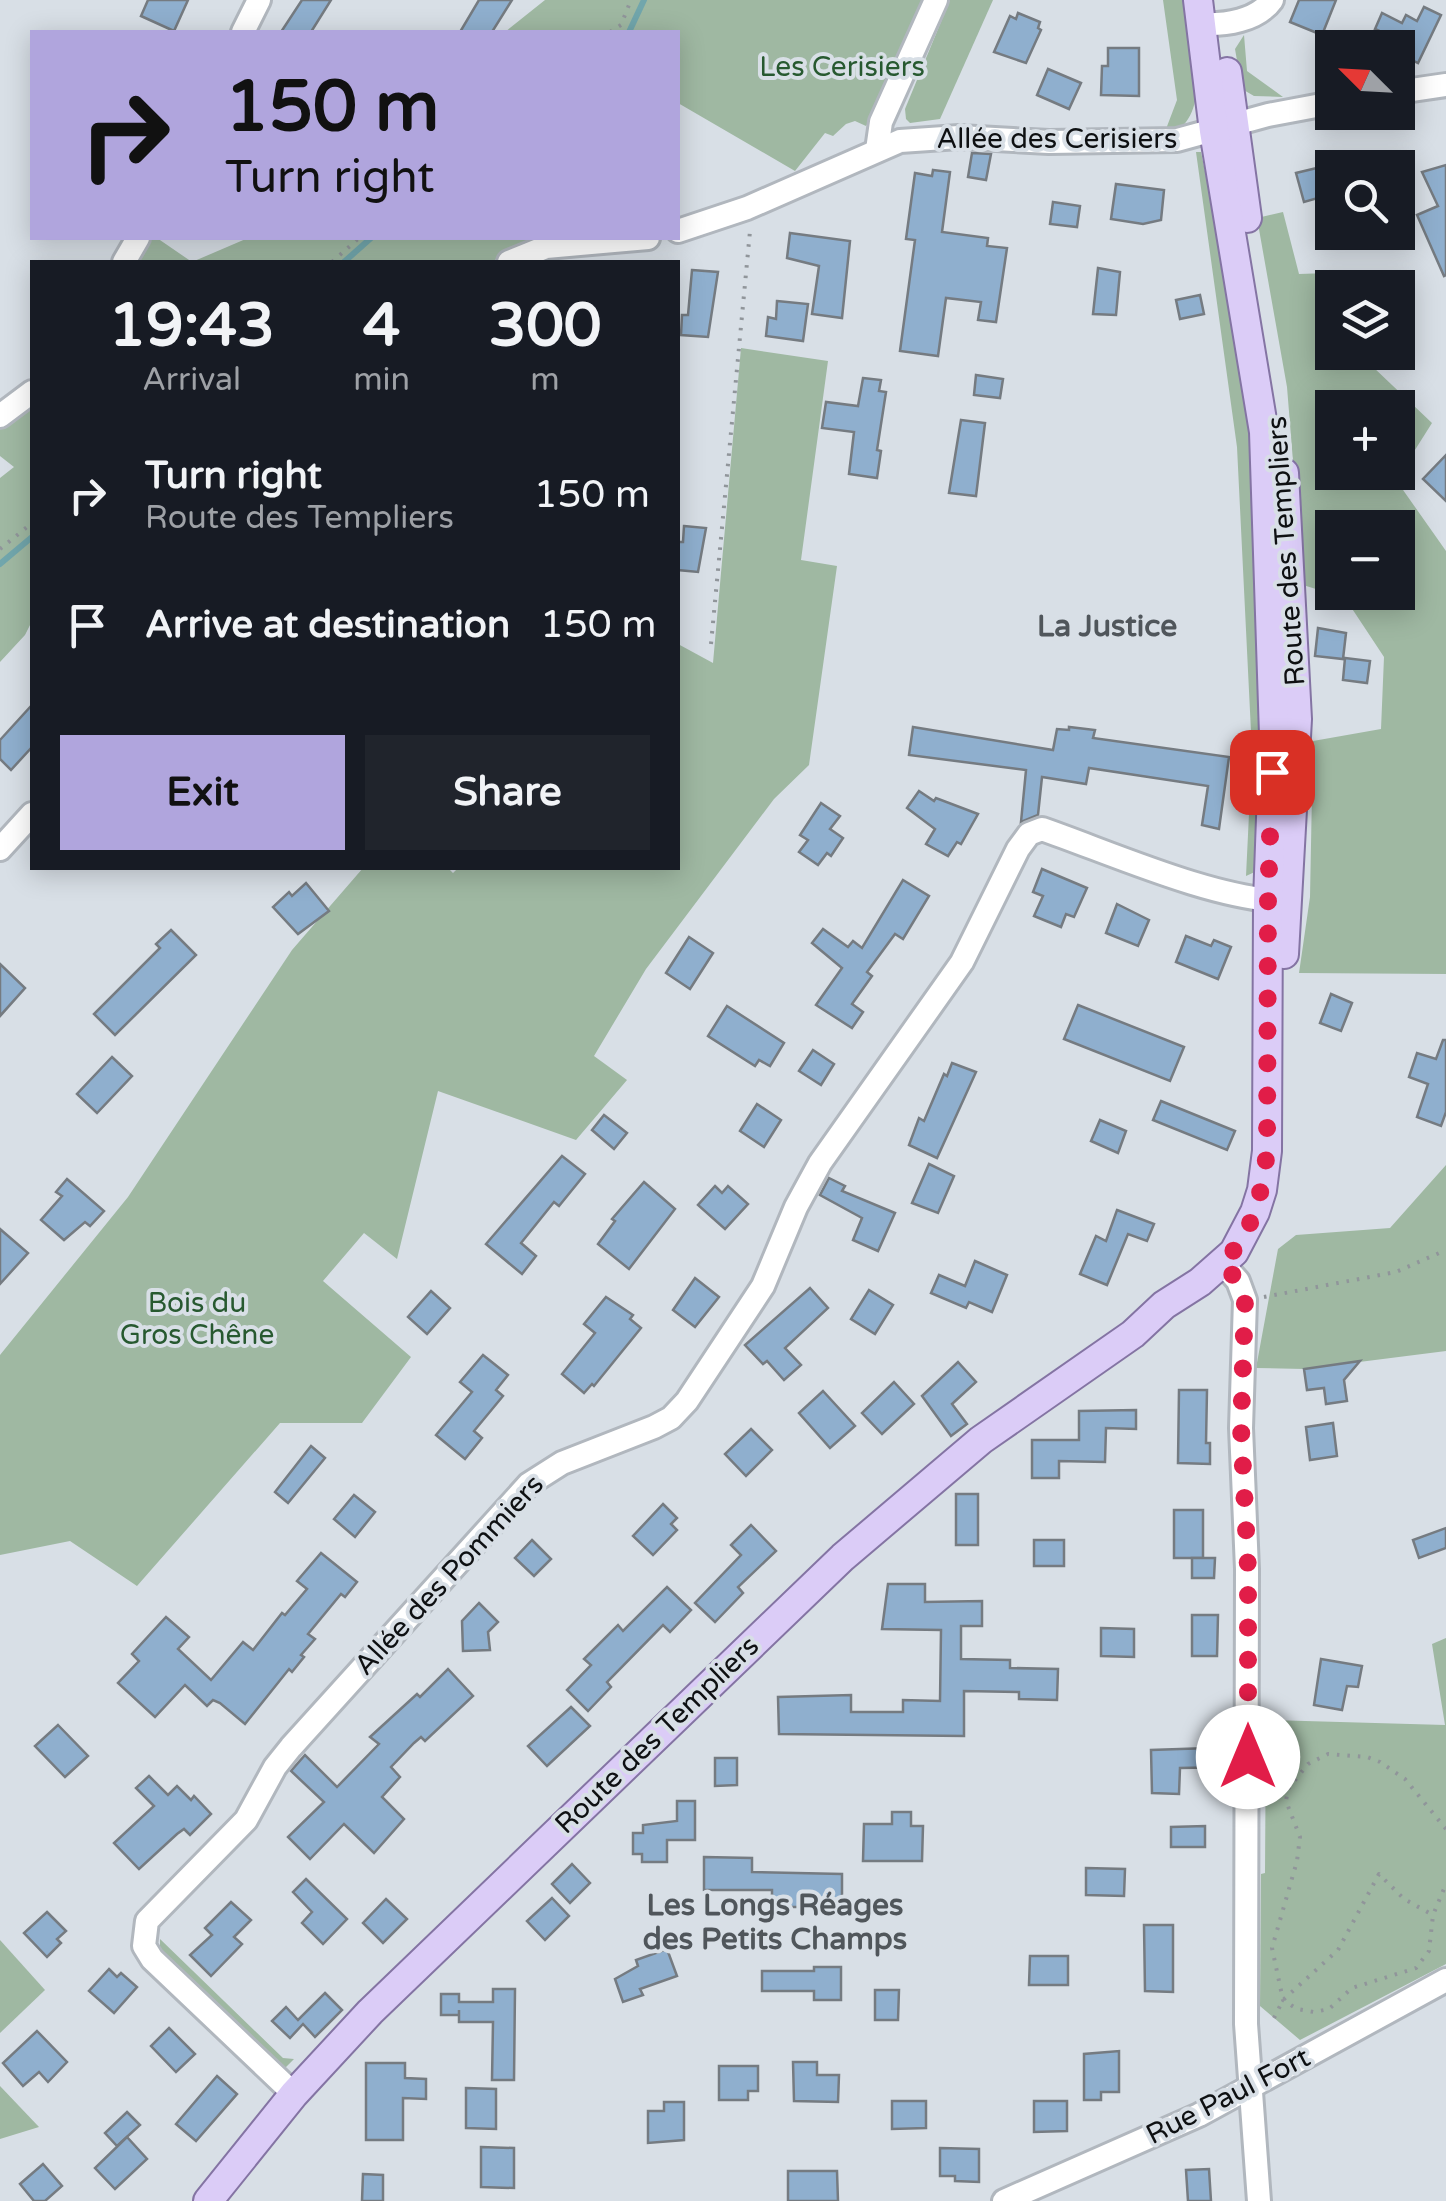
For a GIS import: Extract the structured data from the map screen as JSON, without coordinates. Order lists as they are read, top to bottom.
{
  "streets": {
    "main road": ["Route des Templiers"],
    "street": ["Allée des Cerisiers", "Allée des Pommiers", "Rue Paul Fort"]
  },
  "crossings": [
    ["Allée des Cerisiers", "Route des Templiers"],
    ["Route des Templiers", "Allée des Pommiers"]
  ],
  "districts": ["La Justice", "Les Longs Réages des Petits Champs"],
  "parks": ["Les Cerisiers", "Bois du Gros Chêne"],
  "north": "top left",
  "page": {
    "map_buttons": ["+", "−"],
    "turn": ["150 m", "Turn right"],
    "eta": [
      "19:43",
      "Arrival",
      "4",
      "min",
      "300",
      "m"
    ],
    "list": [
      {
        "name": "Turn right",
        "note": "Route des Templiers",
        "value": "150 m"
      },
      {
        "name": "Arrive at destination",
        "value": "150 m"
      }
    ],
    "buttons": ["Exit", "Share"]
  }
}
